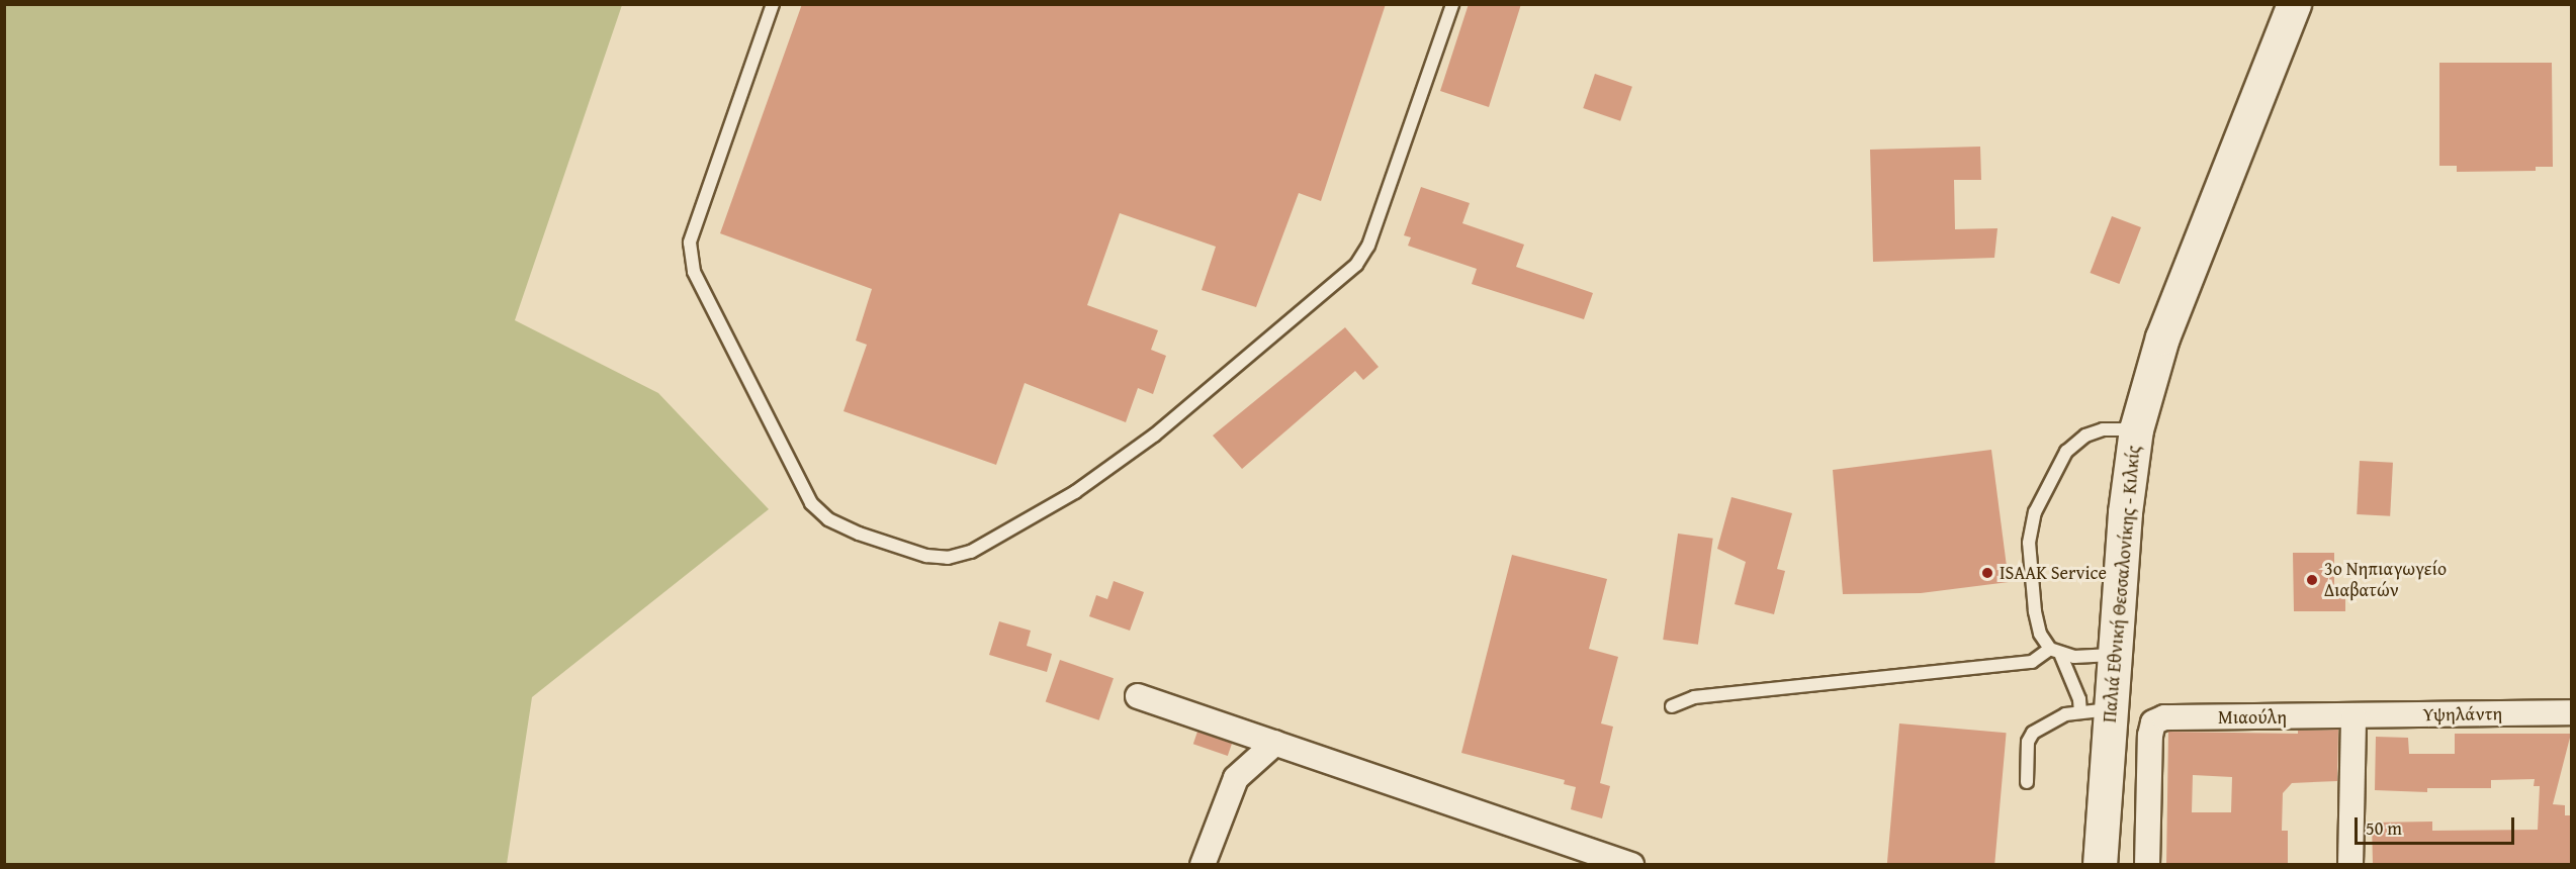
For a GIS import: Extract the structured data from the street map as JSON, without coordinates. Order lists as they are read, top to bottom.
{
  "streets": {
    "main road": ["Παλιά Εθνική Θεσσαλονίκης - Κιλκίς"],
    "street": ["Υψηλάντη", "Μιαούλη"]
  },
  "crossings": [
    ["Υψηλάντη", "Μιαούλη"]
  ],
  "places": ["ISAAK Service", "3ο Νηπιαγωγείο Διαβατών"],
  "scale_bar": "50 m"
}
